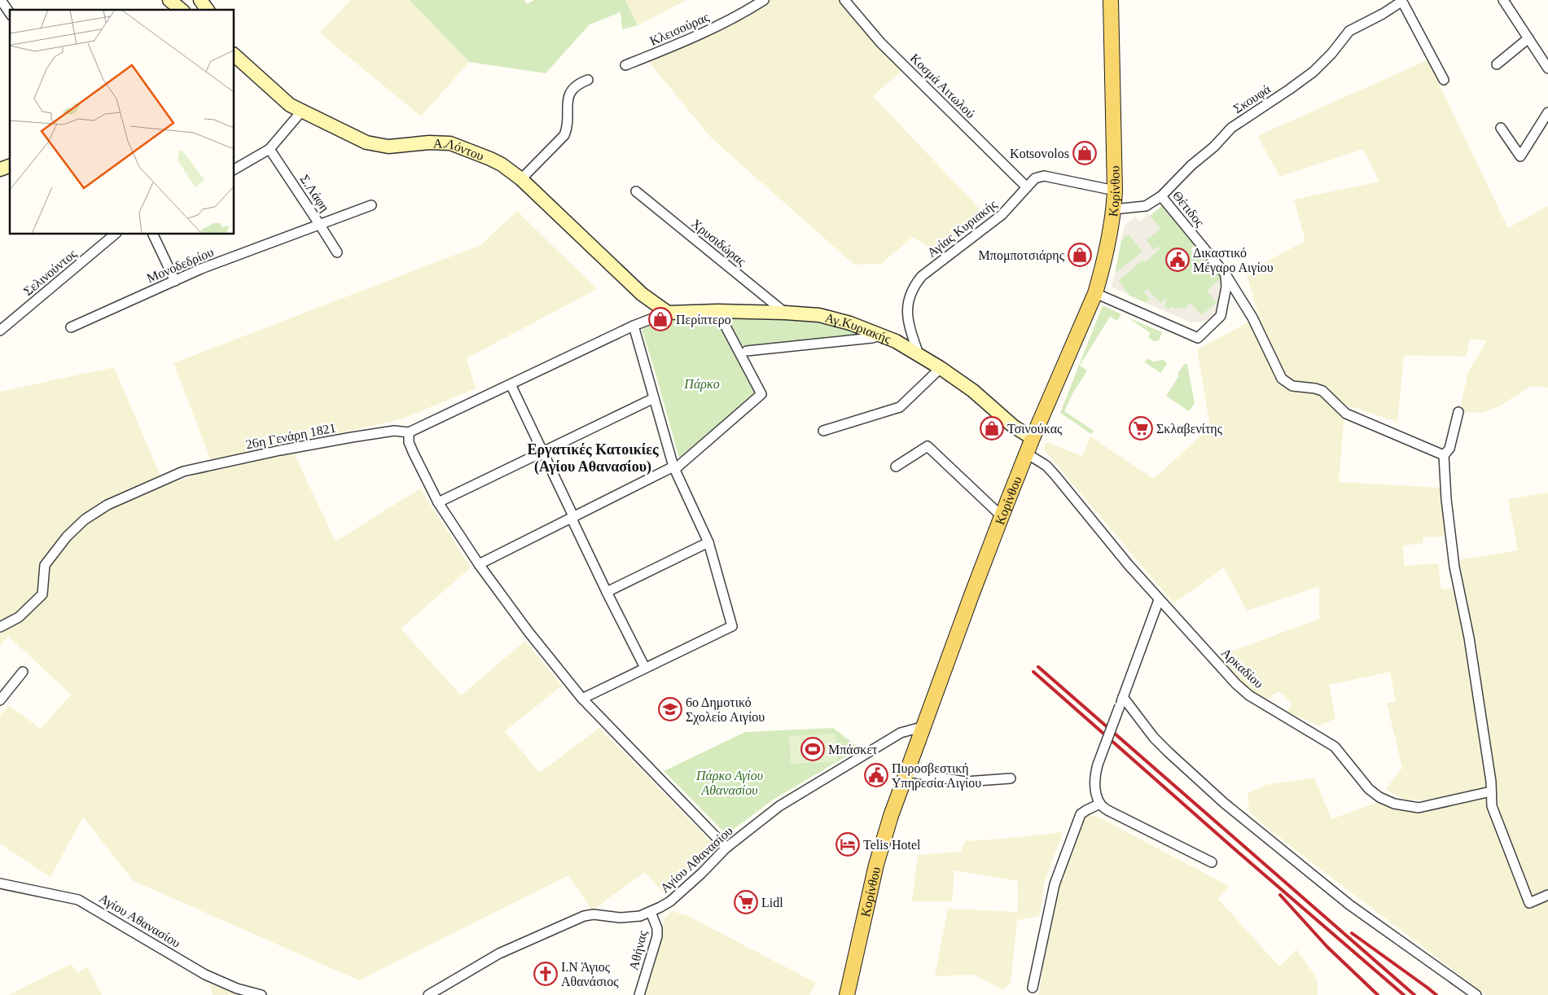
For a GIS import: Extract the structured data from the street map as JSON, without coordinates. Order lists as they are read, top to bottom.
{
  "streets": {
    "main road": ["Α.Λόντου", "Κορίνθου", "Αγ.Κυριακής"],
    "street": [
      "Κλεισούρας",
      "Κοσμά Αιτωλού",
      "Σκουφά",
      "Σ.Λάφη",
      "Θέτιδος",
      "Αγίας Κυριακής",
      "Χρυσιδώρας",
      "Μονοδεδρίου",
      "Σελινούντος",
      "26η Γενάρη 1821",
      "Αρκαδίου",
      "Αγίου Αθανασίου",
      "Αθήνας"
    ]
  },
  "crossings": [
    ["Κοσμά Αιτωλού", "Αγίας Κυριακής"],
    ["Σκουφά", "Κορίνθου"],
    ["Σκουφά", "Θέτιδος"],
    ["Α.Λόντου", "Αγ.Κυριακής"],
    ["Α.Λόντου", "26η Γενάρη 1821"],
    ["Κορίνθου", "Αγίας Κυριακής"],
    ["Κορίνθου", "Αγ.Κυριακής"],
    ["Κορίνθου", "Αρκαδίου"],
    ["Κορίνθου", "Αγίου Αθανασίου"],
    ["Σ.Λάφη", "Μονοδεδρίου"],
    ["Αγίας Κυριακής", "Αγ.Κυριακής"],
    ["Χρυσιδώρας", "Αγ.Κυριακής"],
    ["Αγ.Κυριακής", "26η Γενάρη 1821"],
    ["Αγίου Αθανασίου", "Αθήνας"]
  ],
  "districts": ["Εργατικές Κατοικίες (Αγίου Αθανασίου)"],
  "parks": ["Πάρκο", "Πάρκο Αγίου Αθανασίου"],
  "places": {
    "shop": [
      "Kotsovolos",
      "Μπομποτσιάρης",
      "Περίπτερο",
      "Τσινούκας"
    ],
    "public building": ["Δικαστικό Μέγαρο Αιγίου", "Πυροσβεστική Υπηρεσία Αιγίου"],
    "supermarket": ["Σκλαβενίτης", "Lidl"],
    "school or university": ["6ο Δημοτικό Σχολείο Αιγίου"],
    "sports": ["Μπάσκετ"],
    "hotel": ["Telis Hotel"],
    "church": ["Ι.Ν Άγιος Αθανάσιος"]
  }
}
